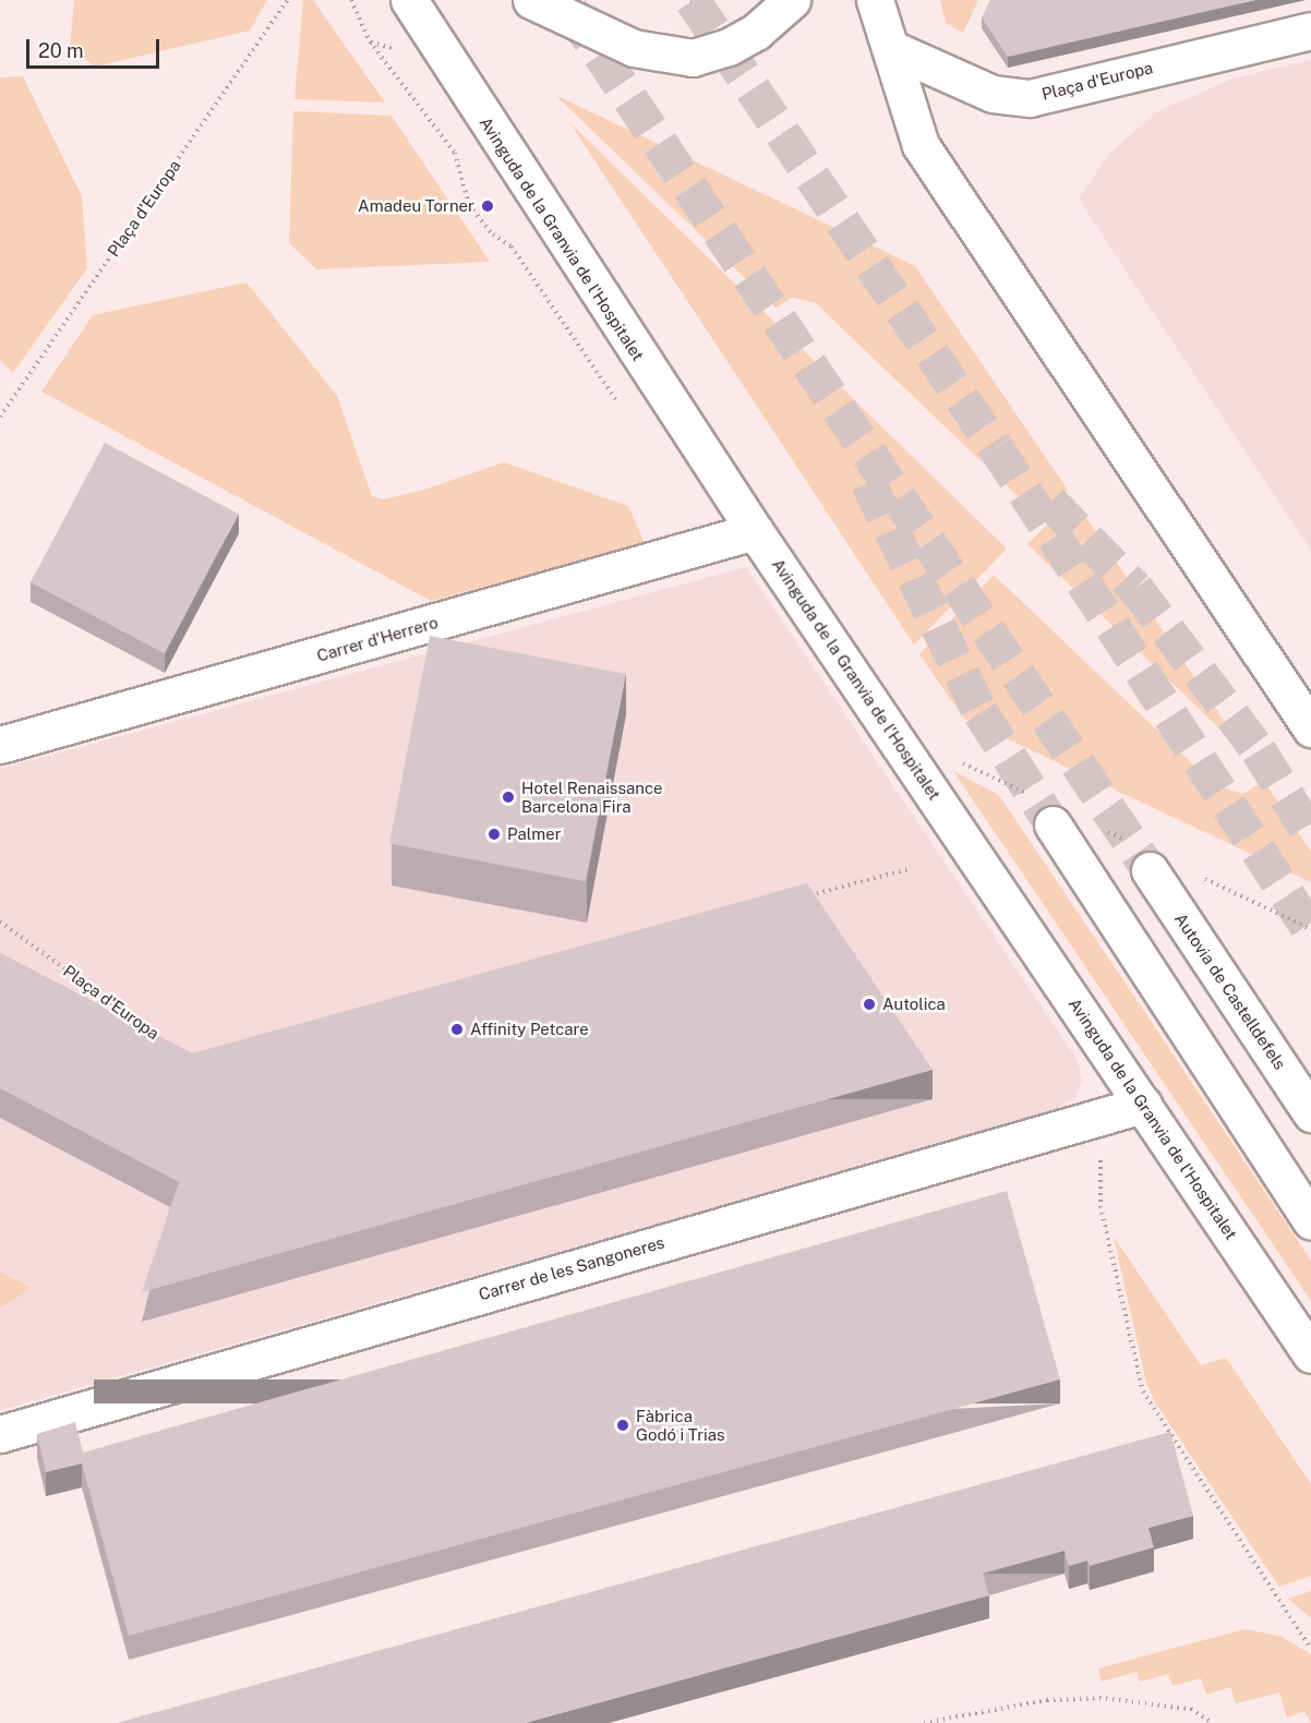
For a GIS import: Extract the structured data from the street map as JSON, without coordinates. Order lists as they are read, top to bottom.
{
  "streets": {
    "main road": [
      "Plaça d'Europa",
      "Avinguda de la Granvia de l'Hospitalet",
      "Carrer d'Herrero",
      "Autovia de Castelldefels",
      "Carrer de les Sangoneres"
    ]
  },
  "crossings": [
    ["Avinguda de la Granvia de l'Hospitalet", "Carrer d'Herrero"],
    ["Avinguda de la Granvia de l'Hospitalet", "Carrer de les Sangoneres"]
  ],
  "places": [
    "Amadeu Torner",
    "Hotel Renaissance Barcelona Fira",
    "Palmer",
    "Autolica",
    "Affinity Petcare",
    "Fàbrica Godó i Trias"
  ],
  "scale_bar": "20 m"
}
